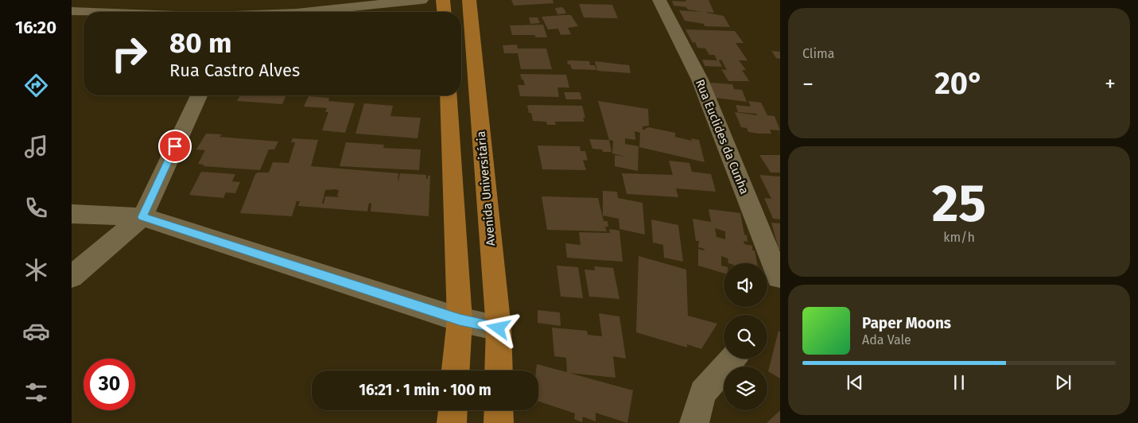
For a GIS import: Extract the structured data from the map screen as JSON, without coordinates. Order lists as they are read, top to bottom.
{
  "streets": {
    "main road": ["Avenida Universitária"],
    "street": ["Rua Euclides da Cunha"]
  },
  "page": {
    "tabs": "16:20",
    "tile": [
      "Clima",
      ["25", "km/h"]
    ],
    "turn": ["80 m", "Rua Castro Alves"],
    "heat": ["−", "20°", "+"],
    "song": ["Paper Moons", "Ada Vale"],
    "limit": "30",
    "trip": "16:21 · 1 min · 100 m"
  }
}
